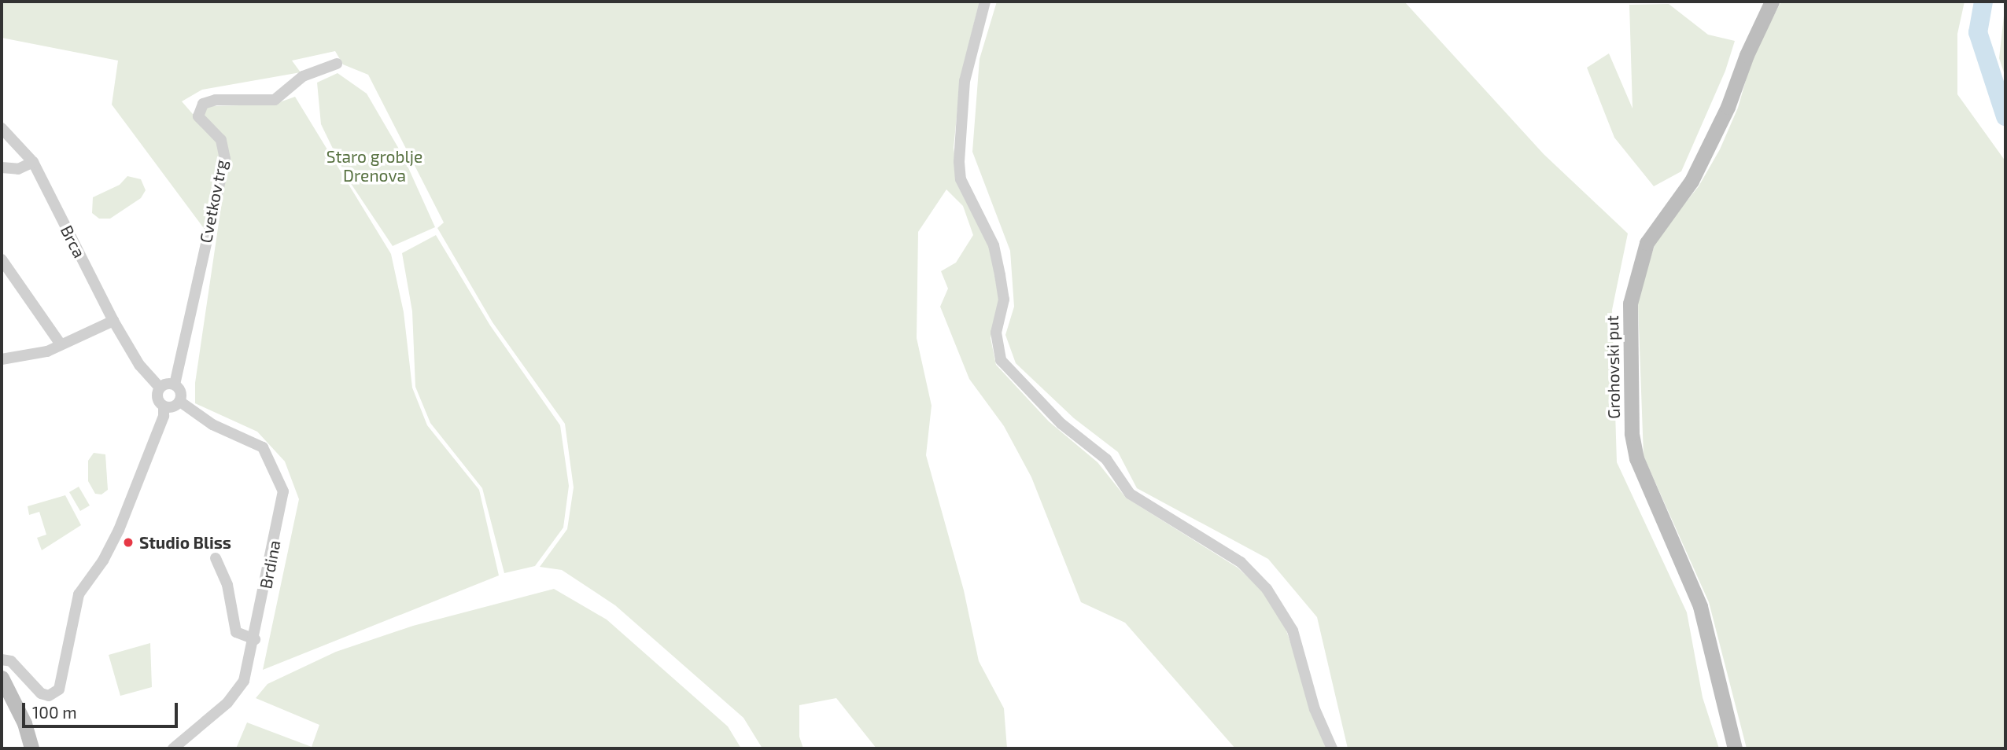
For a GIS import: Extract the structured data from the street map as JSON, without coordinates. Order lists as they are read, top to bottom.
{
  "streets": {
    "main road": ["Grohovski put"],
    "street": ["Cvetkov trg", "Brca", "Brdina"]
  },
  "crossings": [
    ["Cvetkov trg", "Brca"],
    ["Cvetkov trg", "Brdina"],
    ["Brca", "Brdina"]
  ],
  "parks": ["Staro groblje Drenova"],
  "places": ["Studio Bliss"],
  "scale_bar": "100 m"
}
